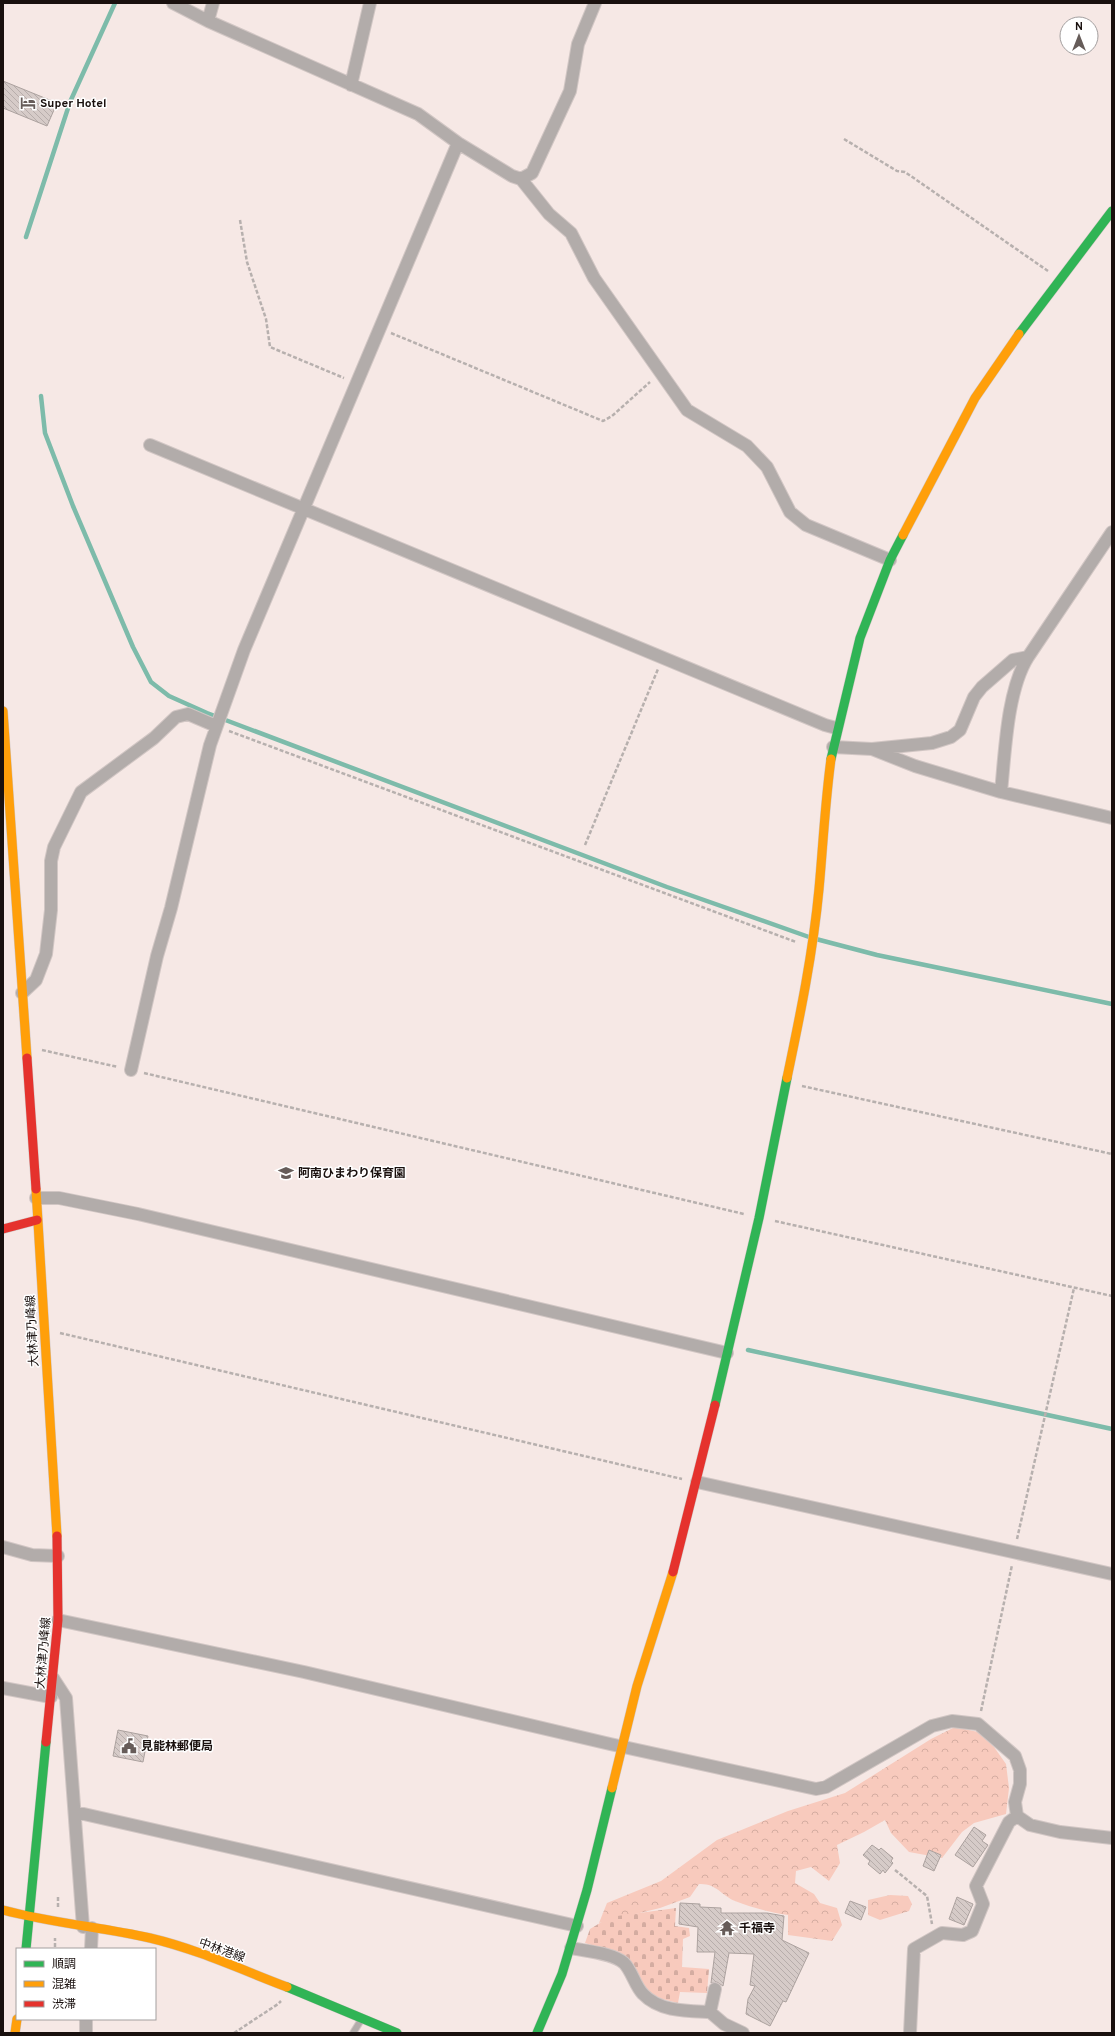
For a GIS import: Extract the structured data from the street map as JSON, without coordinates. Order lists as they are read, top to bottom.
{
  "streets": {
    "street": ["大林津乃峰線", "中林港線"]
  },
  "crossings": [
    ["大林津乃峰線", "中林港線"]
  ],
  "places": {
    "hotel": ["Super Hotel"],
    "school or university": ["阿南ひまわり保育園"],
    "public building": ["見能林郵便局"],
    "temple": ["千福寺"]
  },
  "legend": ["順調", "混雑", "渋滞"],
  "north": "top"
}
